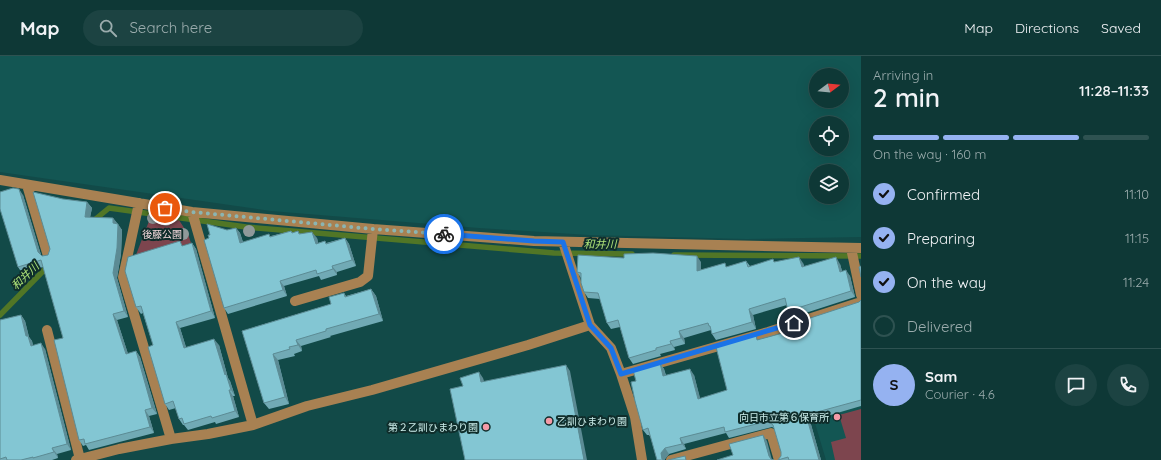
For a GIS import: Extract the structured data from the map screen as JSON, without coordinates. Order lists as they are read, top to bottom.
{
  "water": ["和井川"],
  "parks": ["後藤公園"],
  "places": ["向日市立第６保育所", "乙訓ひまわり園", "第２乙訓ひまわり園"],
  "north": "right",
  "page": {
    "header": "Map",
    "search": "Search here",
    "nav": ["Map", "Directions", "Saved"],
    "heading": ["2 min", "Arriving in", "11:28–11:33"],
    "panel": ["Sam", "Courier · 4.6"],
    "bar": "On the way · 160 m",
    "list": [
      ["Confirmed", "11:10"],
      ["Preparing", "11:15"],
      ["On the way", "11:24"],
      "Delivered"
    ],
    "round": "S"
  }
}
